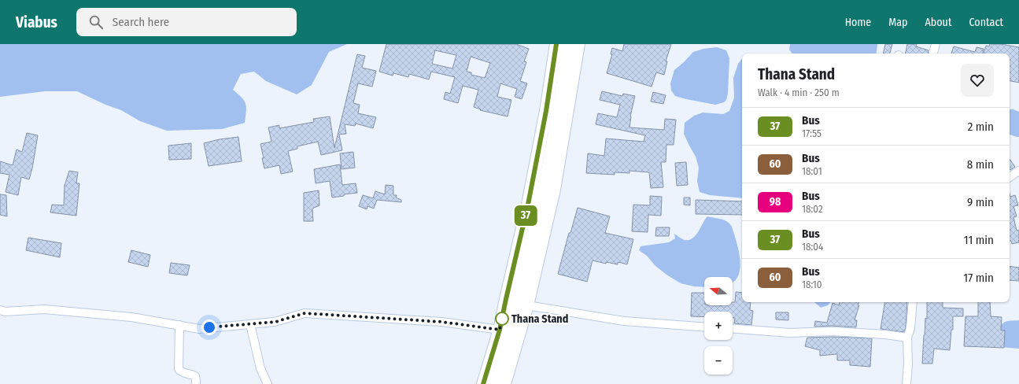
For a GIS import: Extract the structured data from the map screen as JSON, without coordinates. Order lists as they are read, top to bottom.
{
  "places": ["Thana Stand"],
  "lines": ["bus line 37"],
  "north": "left",
  "page": {
    "header": "Viabus",
    "search": "Search here",
    "nav": [
      "Home",
      "Map",
      "About",
      "Contact"
    ],
    "on_map": "37",
    "heading": ["Thana Stand", "Walk · 4 min · 250 m"],
    "list": [
      {
        "mark": "37",
        "name": "Bus",
        "note": "17:55",
        "value": "2 min"
      },
      {
        "mark": "60",
        "name": "Bus",
        "note": "18:01",
        "value": "8 min"
      },
      {
        "mark": "98",
        "name": "Bus",
        "note": "18:02",
        "value": "9 min"
      },
      {
        "mark": "37",
        "name": "Bus",
        "note": "18:04",
        "value": "11 min"
      },
      {
        "mark": "60",
        "name": "Bus",
        "note": "18:10",
        "value": "17 min"
      }
    ],
    "map_buttons": ["+", "−"]
  }
}
